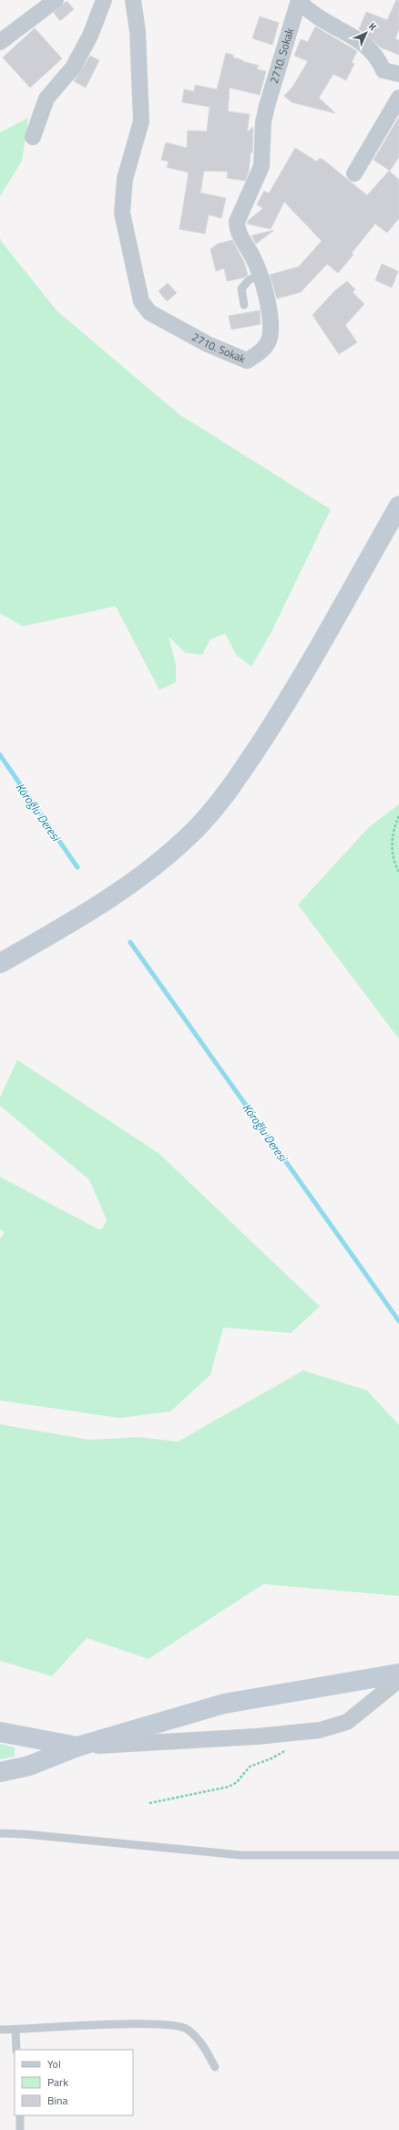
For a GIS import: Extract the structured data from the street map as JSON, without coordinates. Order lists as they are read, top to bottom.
{
  "streets": {
    "street": ["2710. Sokak"]
  },
  "water": ["Köroğlu Deresi"],
  "legend": ["Yol", "Park", "Bina"],
  "north": "top right"
}
